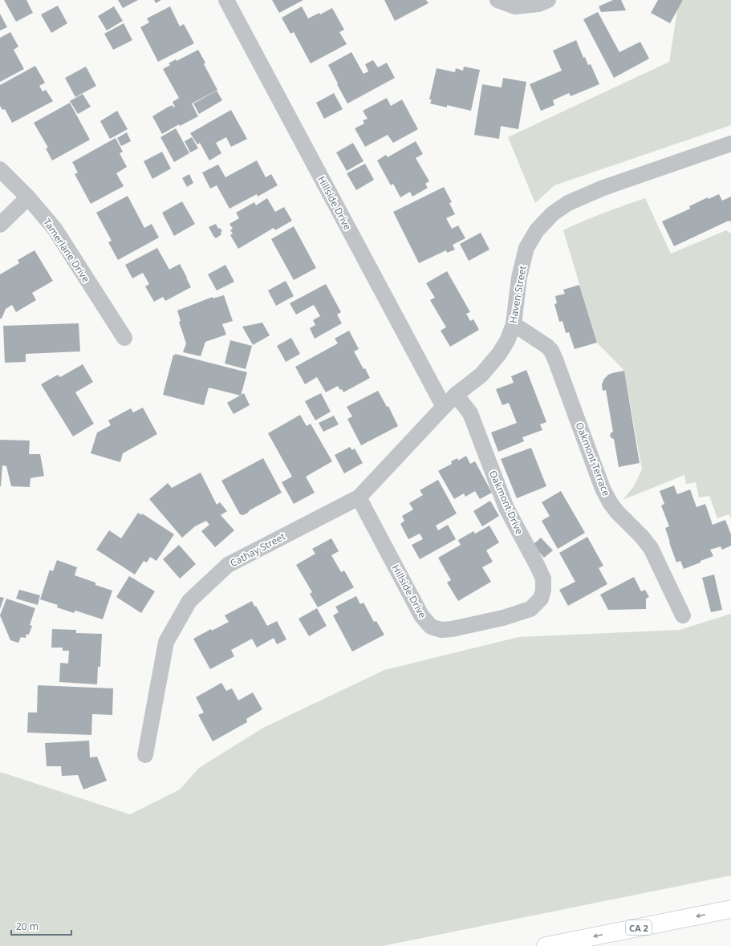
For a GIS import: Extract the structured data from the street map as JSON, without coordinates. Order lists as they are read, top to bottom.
{
  "streets": {
    "highway": ["CA 2"],
    "street": [
      "Hillside Drive",
      "Tamerlane Drive",
      "Haven Street",
      "Oakmont Terrace",
      "Oakmont Drive",
      "Cathay Street"
    ]
  },
  "crossings": [
    ["Hillside Drive", "Haven Street"],
    ["Hillside Drive", "Oakmont Drive"],
    ["Hillside Drive", "Cathay Street"],
    ["Haven Street", "Oakmont Terrace"],
    ["Haven Street", "Oakmont Drive"],
    ["Haven Street", "Cathay Street"]
  ],
  "scale_bar": "20 m"
}
